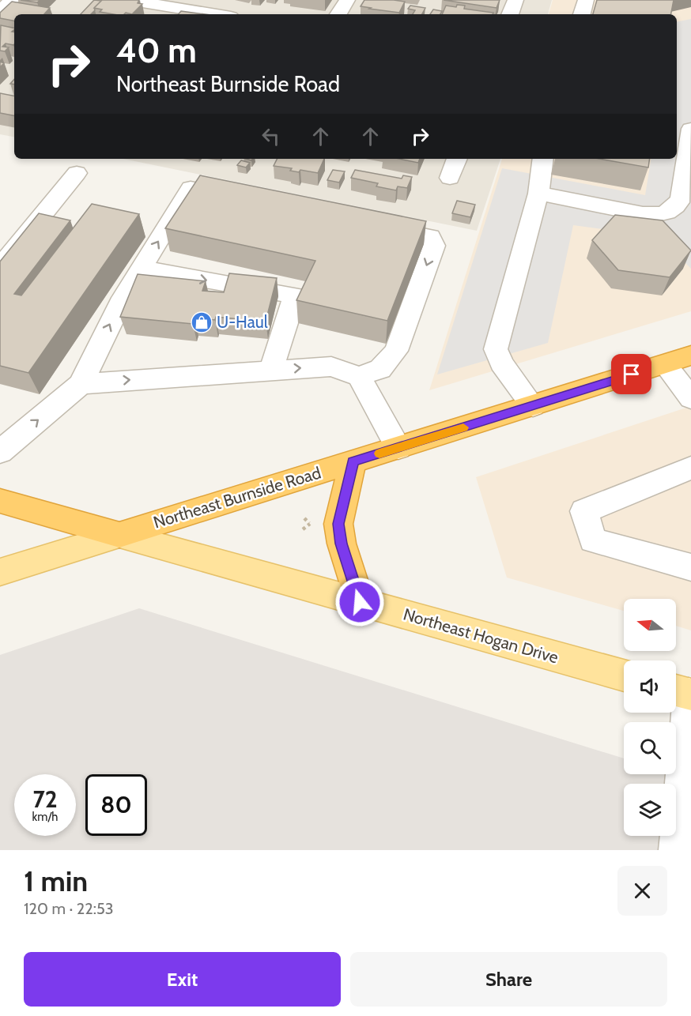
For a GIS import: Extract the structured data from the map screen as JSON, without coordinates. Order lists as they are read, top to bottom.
{
  "streets": {
    "highway": ["Northeast Burnside Road", "Northeast Hogan Drive"]
  },
  "crossings": [
    ["Northeast Burnside Road", "Northeast Hogan Drive"]
  ],
  "places": {
    "shop": ["U-Haul"]
  },
  "north": "left",
  "page": {
    "turn": ["40 m", "Northeast Burnside Road"],
    "speed": "72 km/h",
    "limit": "80",
    "heading": ["1 min", "120 m · 22:53"],
    "buttons": ["Exit", "Share"]
  }
}
